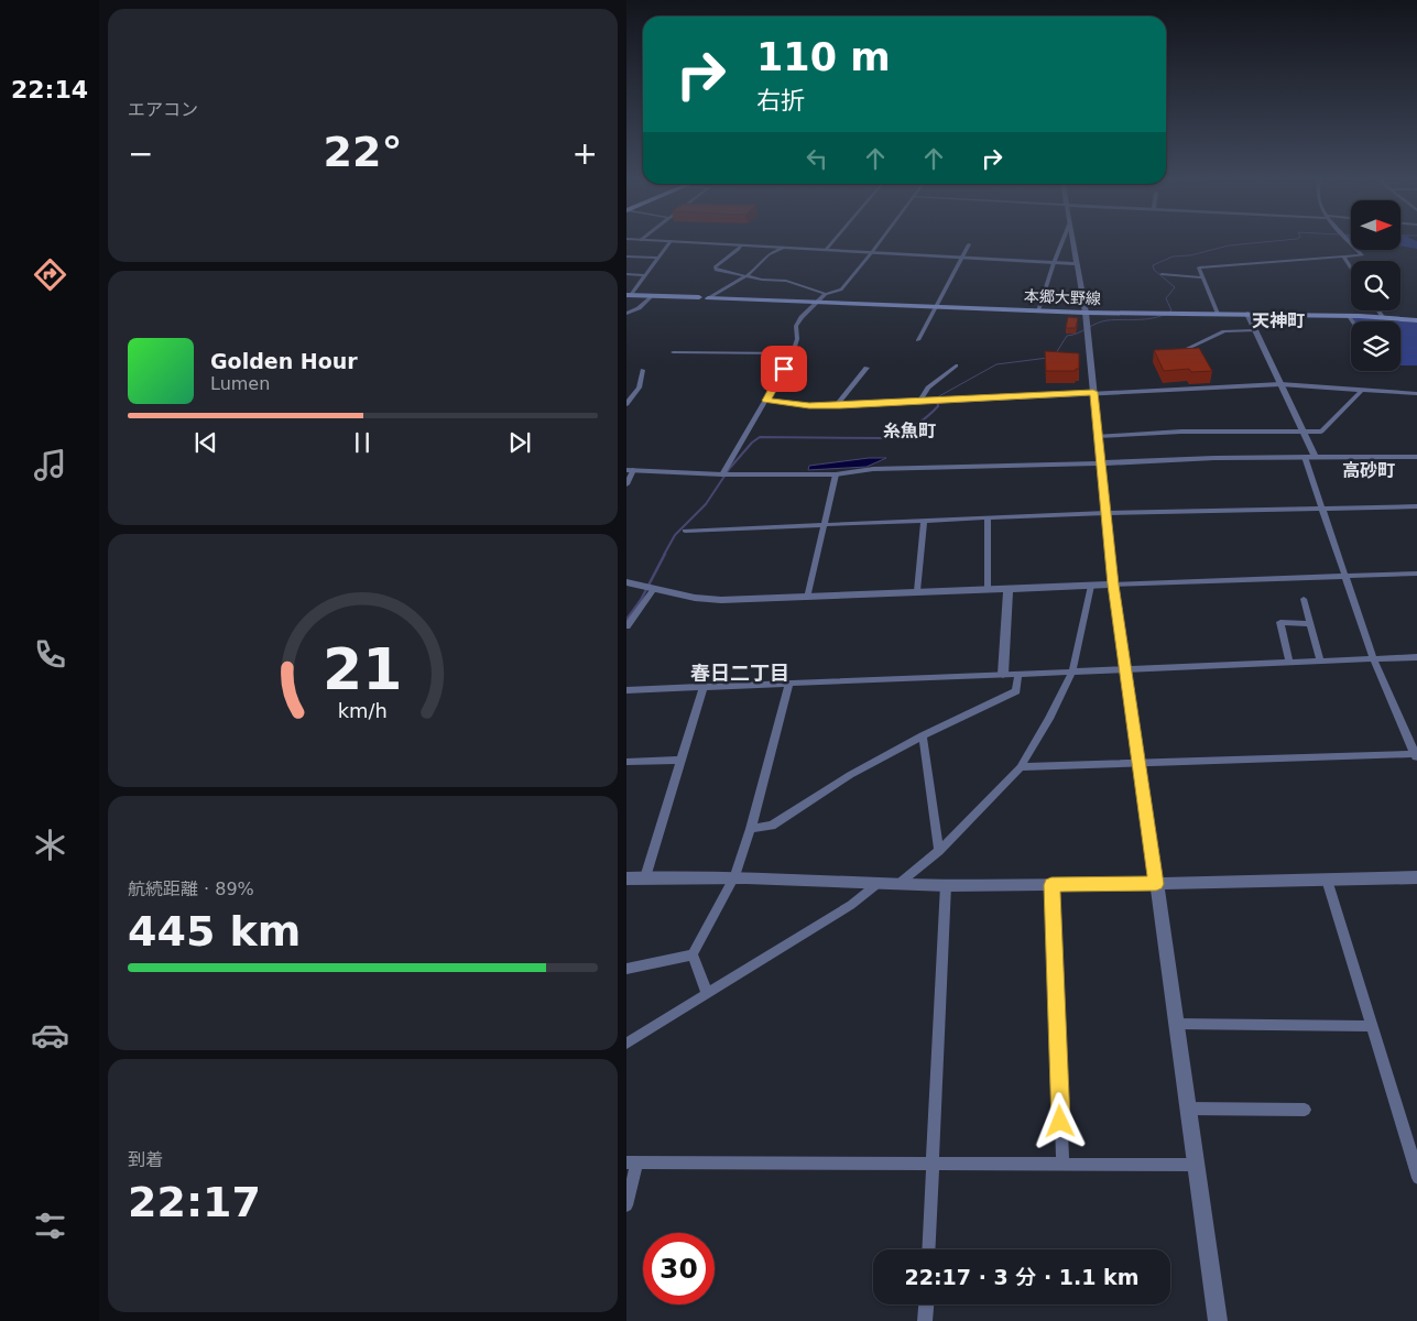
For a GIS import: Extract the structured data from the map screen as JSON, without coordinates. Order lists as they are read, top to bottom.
{
  "streets": {
    "main road": ["本郷大野線"]
  },
  "districts": [
    "天神町",
    "糸魚町",
    "高砂町",
    "春日二丁目"
  ],
  "north": "right",
  "page": {
    "tabs": "22:14",
    "tile": [
      "エアコン",
      ["航続距離 · 89%", "445 km"],
      ["到着", "22:17"]
    ],
    "turn": ["110 m", "右折"],
    "heat": ["−", "22°", "+"],
    "song": ["Golden Hour", "Lumen"],
    "limit": "30",
    "trip": "22:17 · 3 分 · 1.1 km",
    "gauge": ["21", "km/h"]
  }
}
